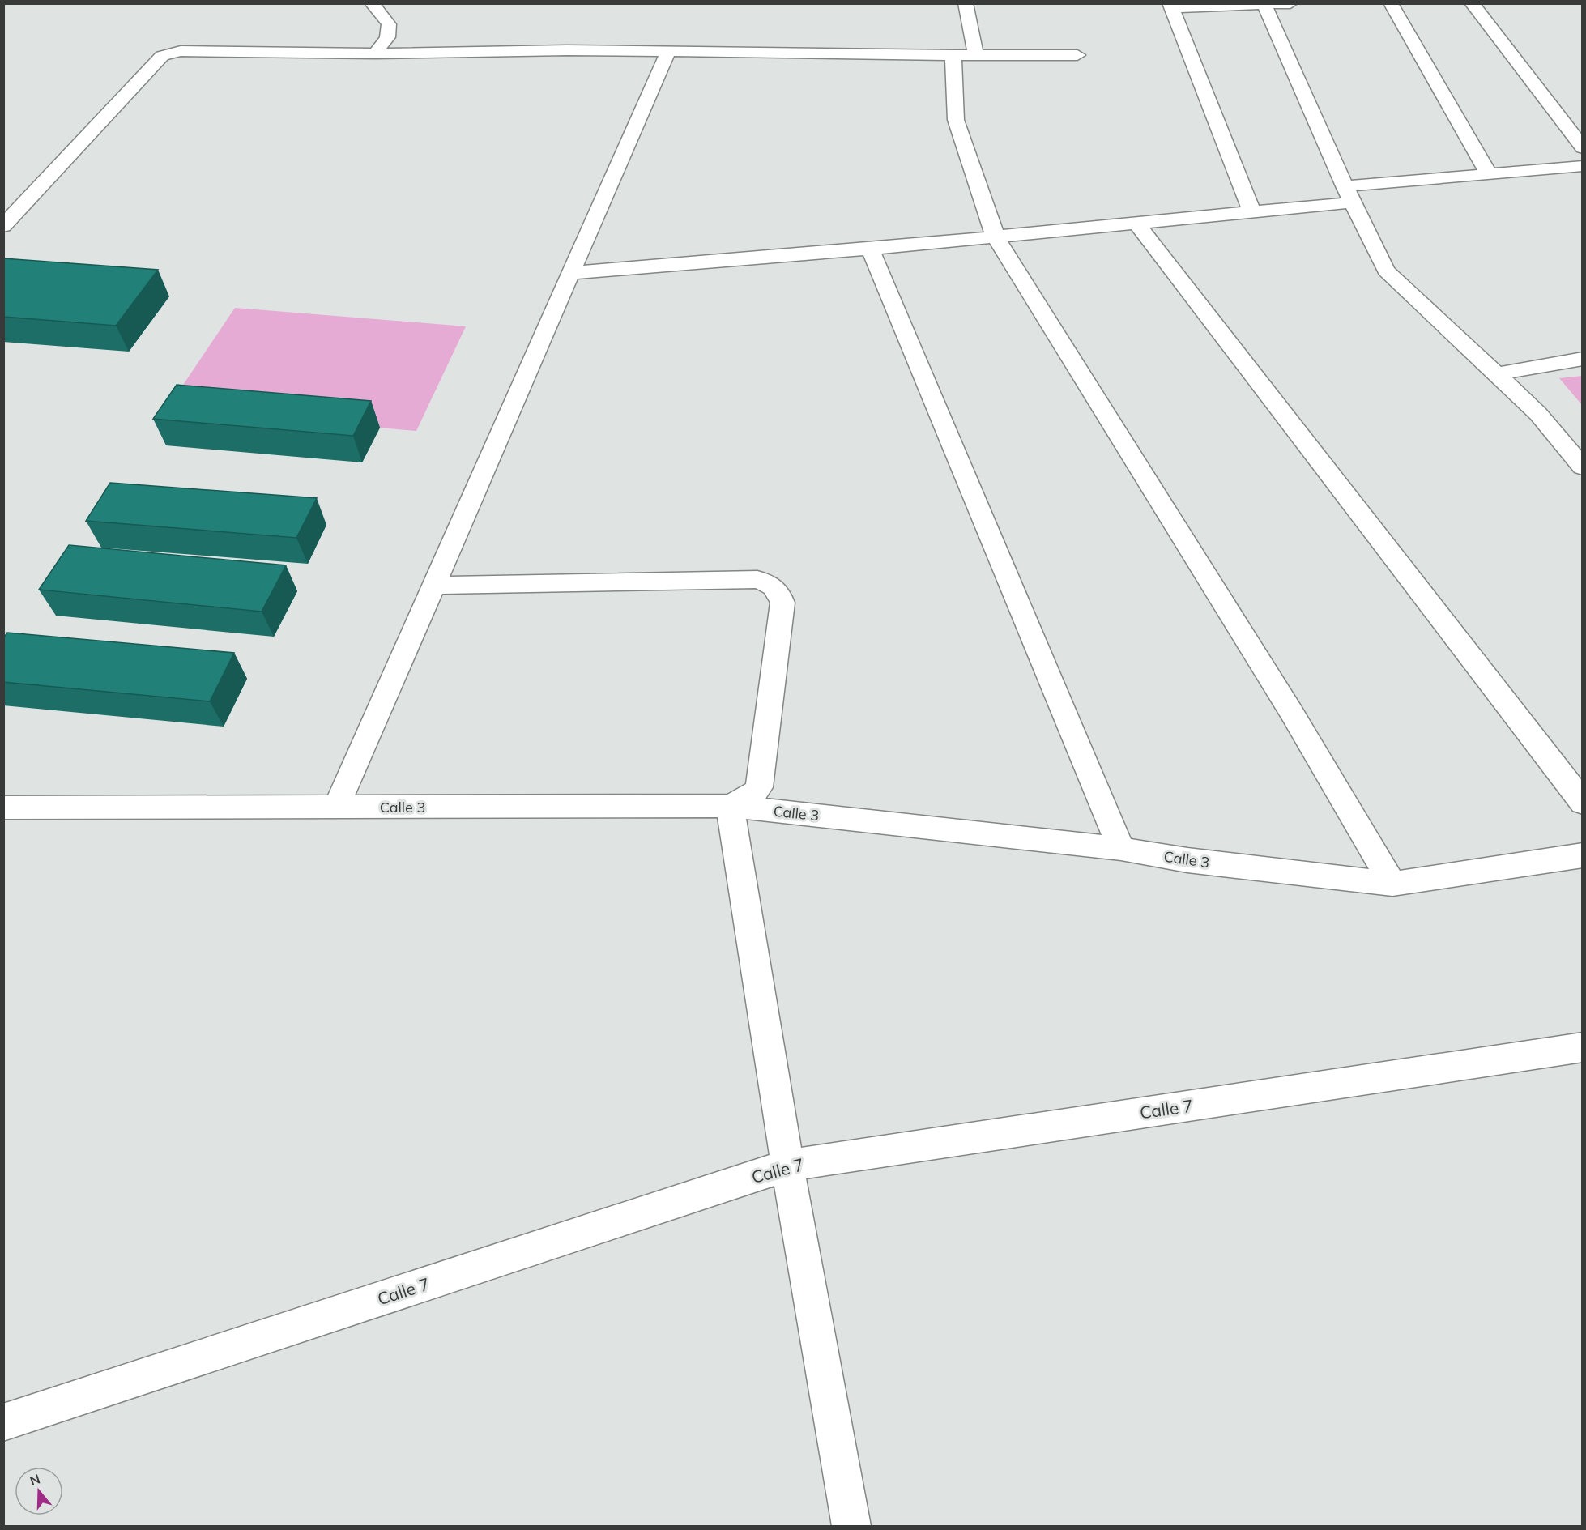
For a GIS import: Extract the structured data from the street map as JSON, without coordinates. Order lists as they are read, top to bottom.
{
  "streets": {
    "street": ["Calle 3", "Calle 7"]
  },
  "north": "top"
}
